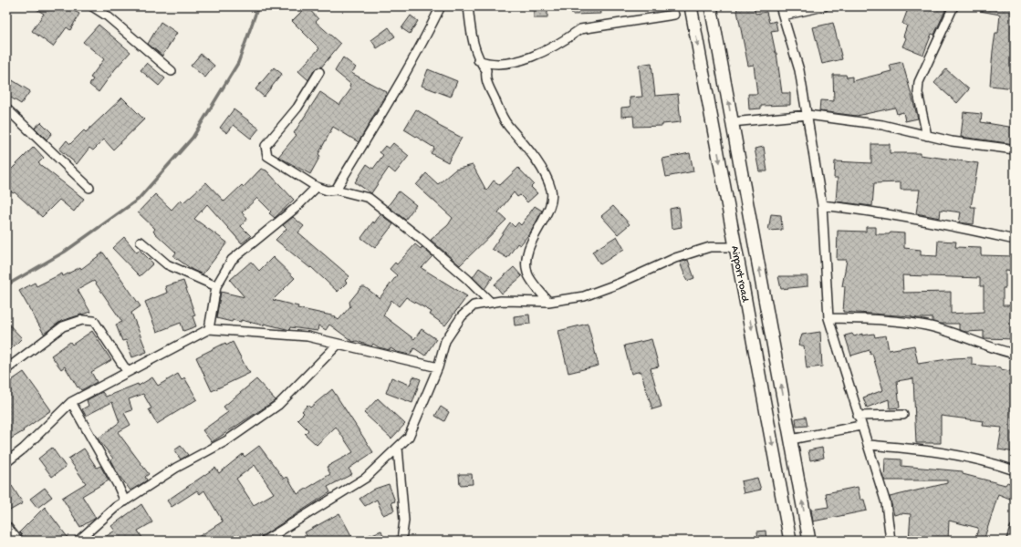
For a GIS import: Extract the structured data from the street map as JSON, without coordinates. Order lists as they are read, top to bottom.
{
  "streets": {
    "main road": ["Airport road"]
  }
}
